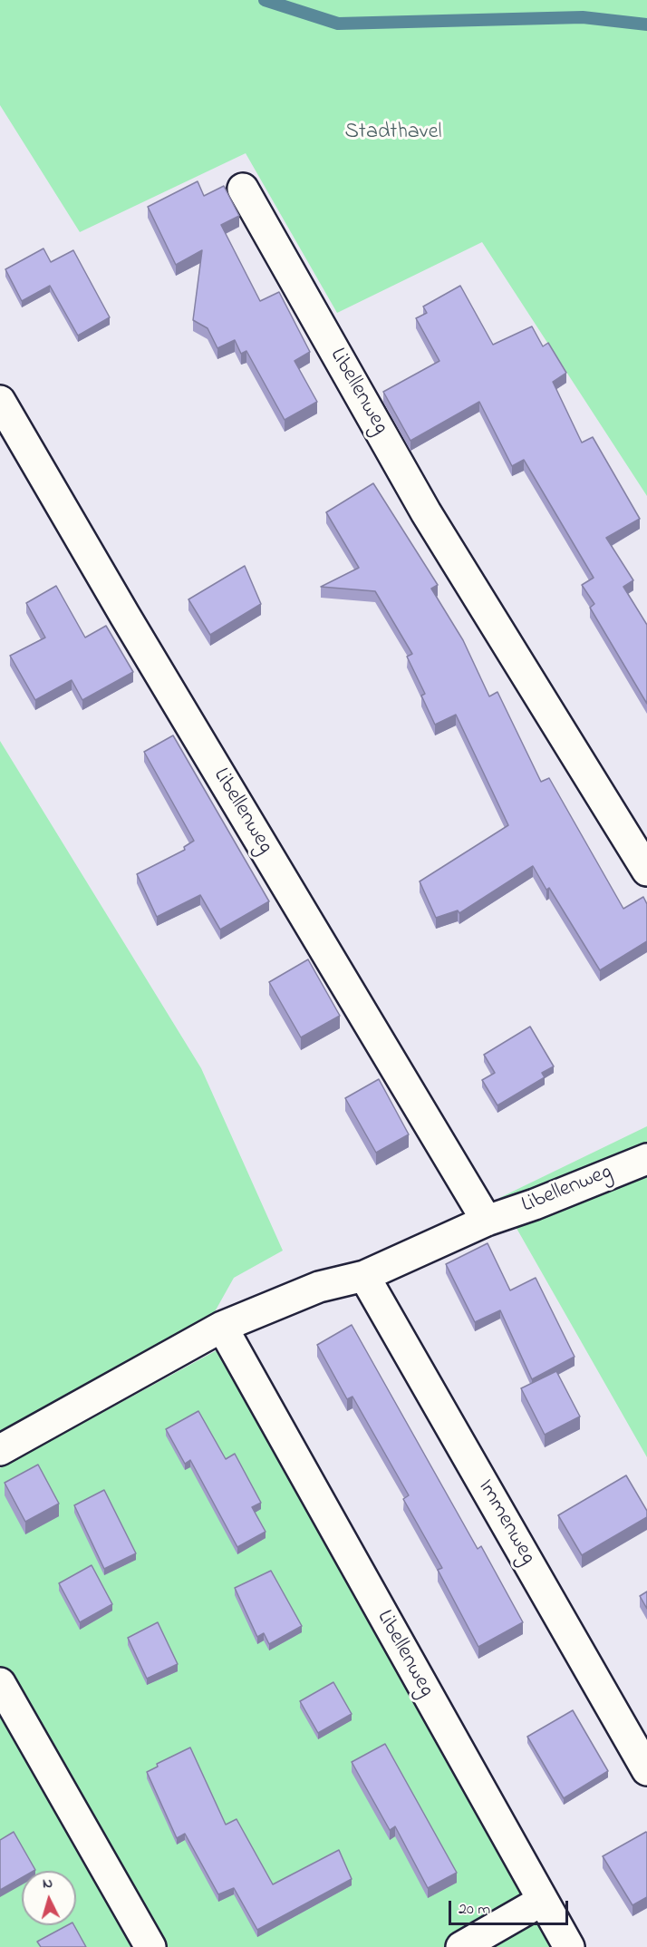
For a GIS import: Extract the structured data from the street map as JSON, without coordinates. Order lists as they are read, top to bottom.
{
  "streets": {
    "street": ["Libellenweg", "Immenweg"]
  },
  "crossings": [
    ["Libellenweg", "Immenweg"]
  ],
  "parks": ["Stadthavel"],
  "scale_bar": "20 m",
  "north": "top"
}
